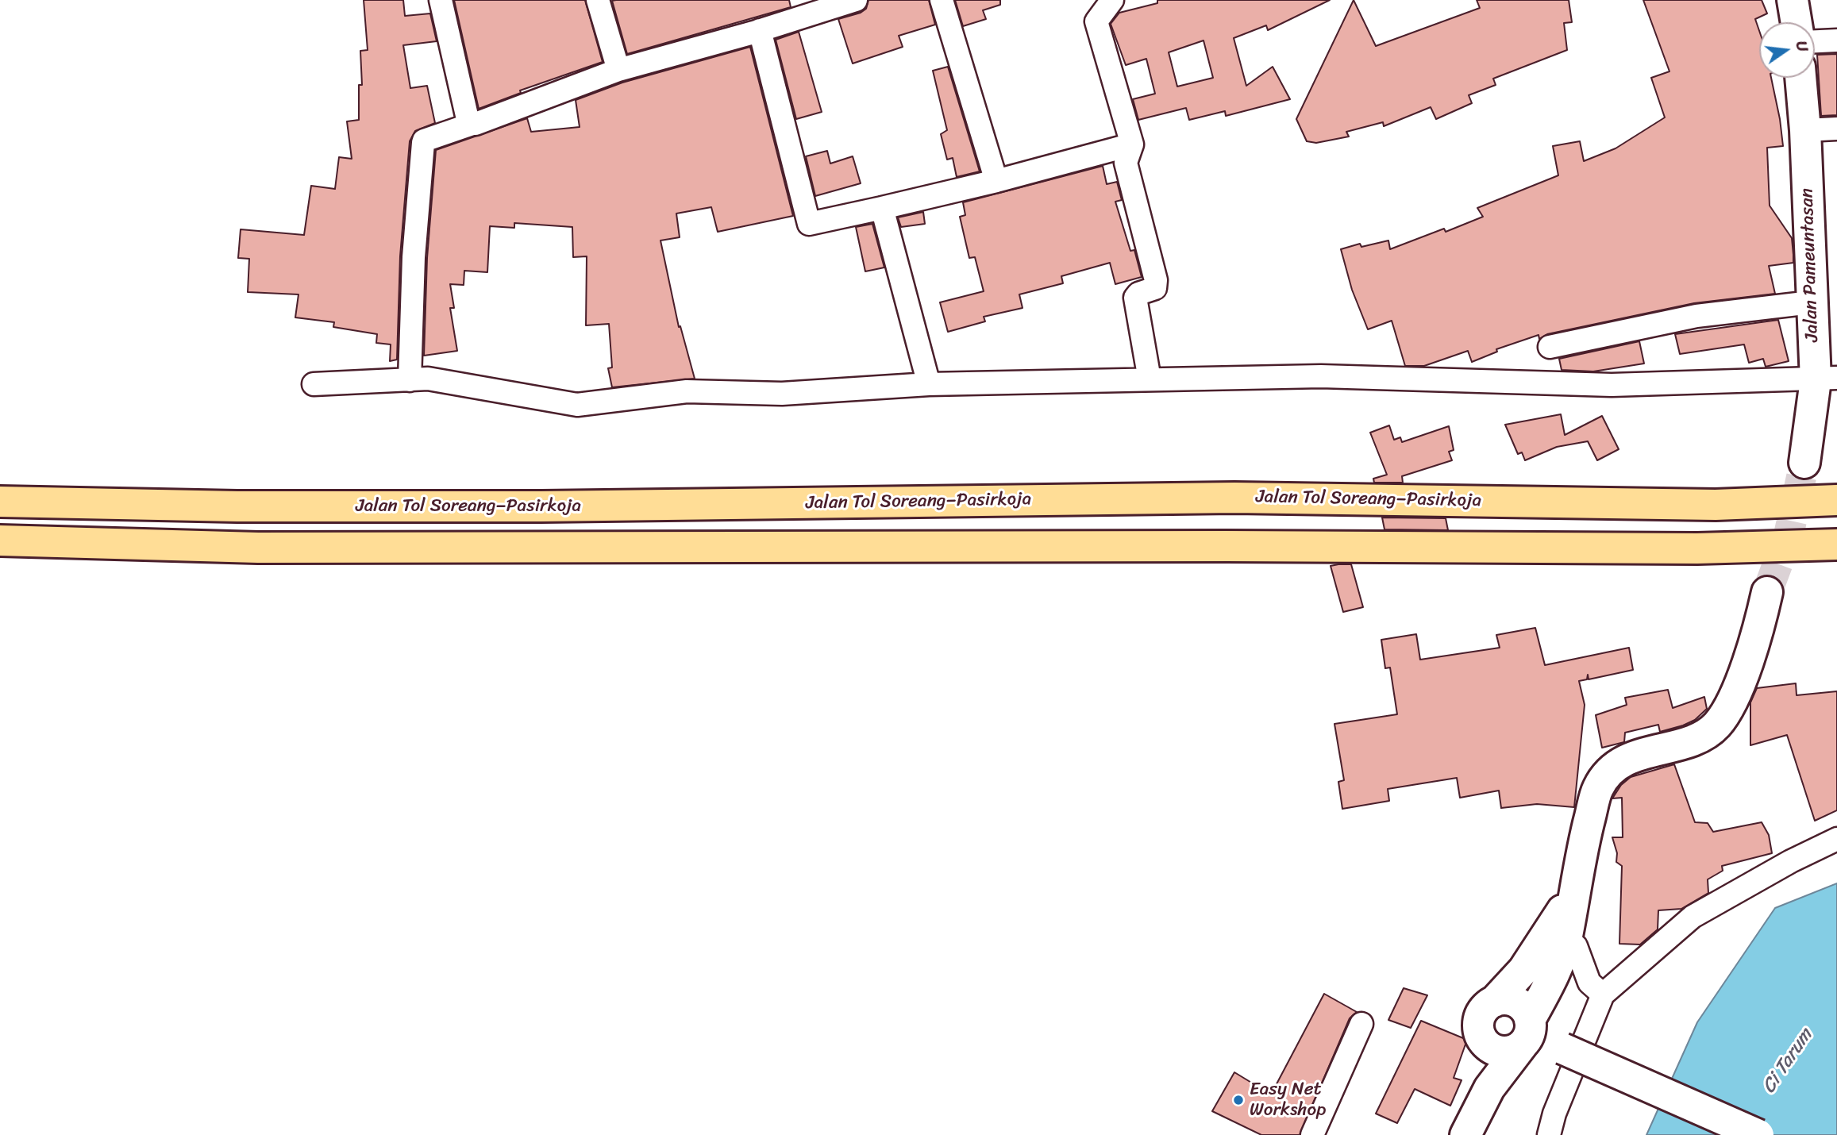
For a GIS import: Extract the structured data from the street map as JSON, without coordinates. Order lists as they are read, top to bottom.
{
  "streets": {
    "highway": ["Jalan Tol Soreang–Pasirkoja"],
    "street": ["Jalan Pameuntasan"]
  },
  "water": ["Ci Tarum"],
  "places": ["Easy Net Workshop"],
  "north": "right"
}
